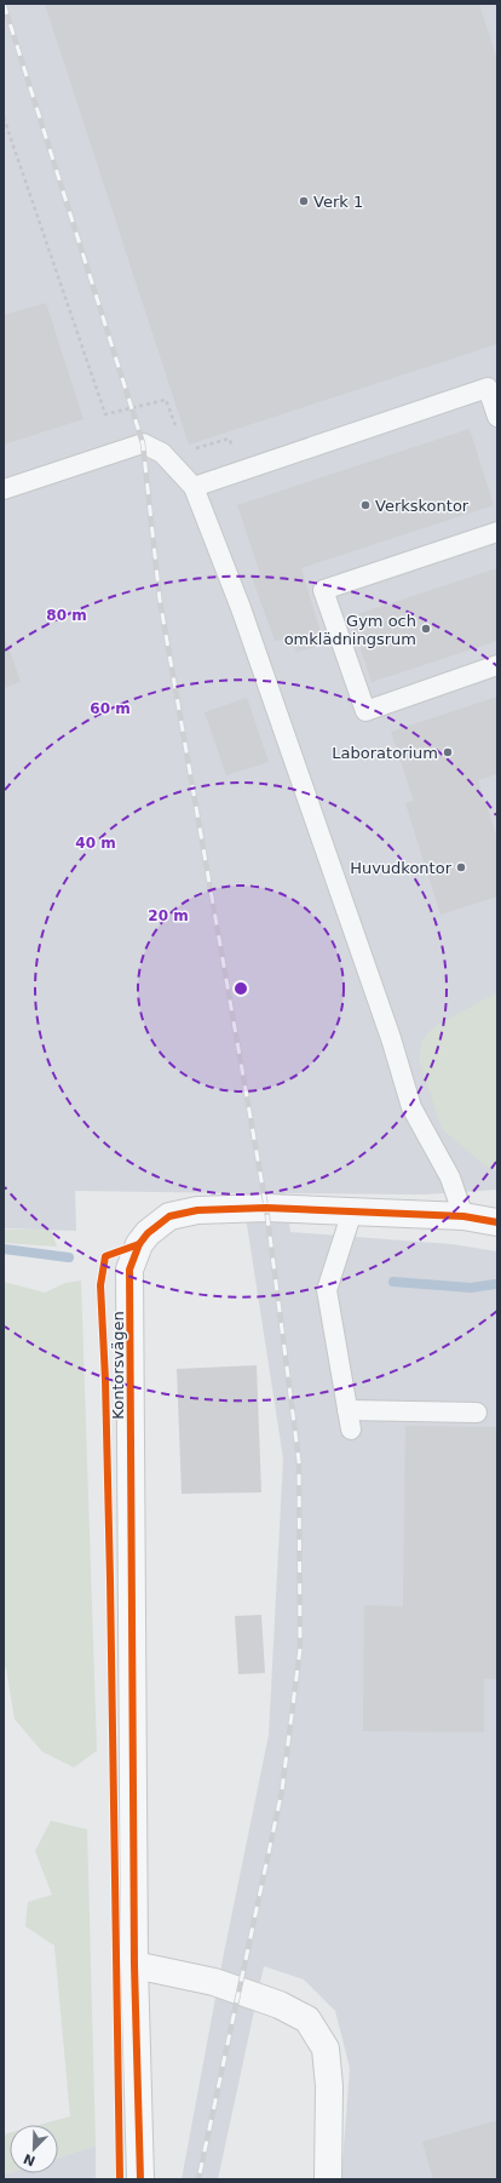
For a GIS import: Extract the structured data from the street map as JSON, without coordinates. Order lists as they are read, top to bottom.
{
  "streets": {
    "street": ["Kontorsvägen"]
  },
  "places": [
    "Verk 1",
    "Verkskontor",
    "Gym och omklädningsrum",
    "Laboratorium",
    "Huvudkontor"
  ],
  "north": "bottom left",
  "rings": [
    "80 m",
    "60 m",
    "40 m",
    "20 m"
  ]
}
